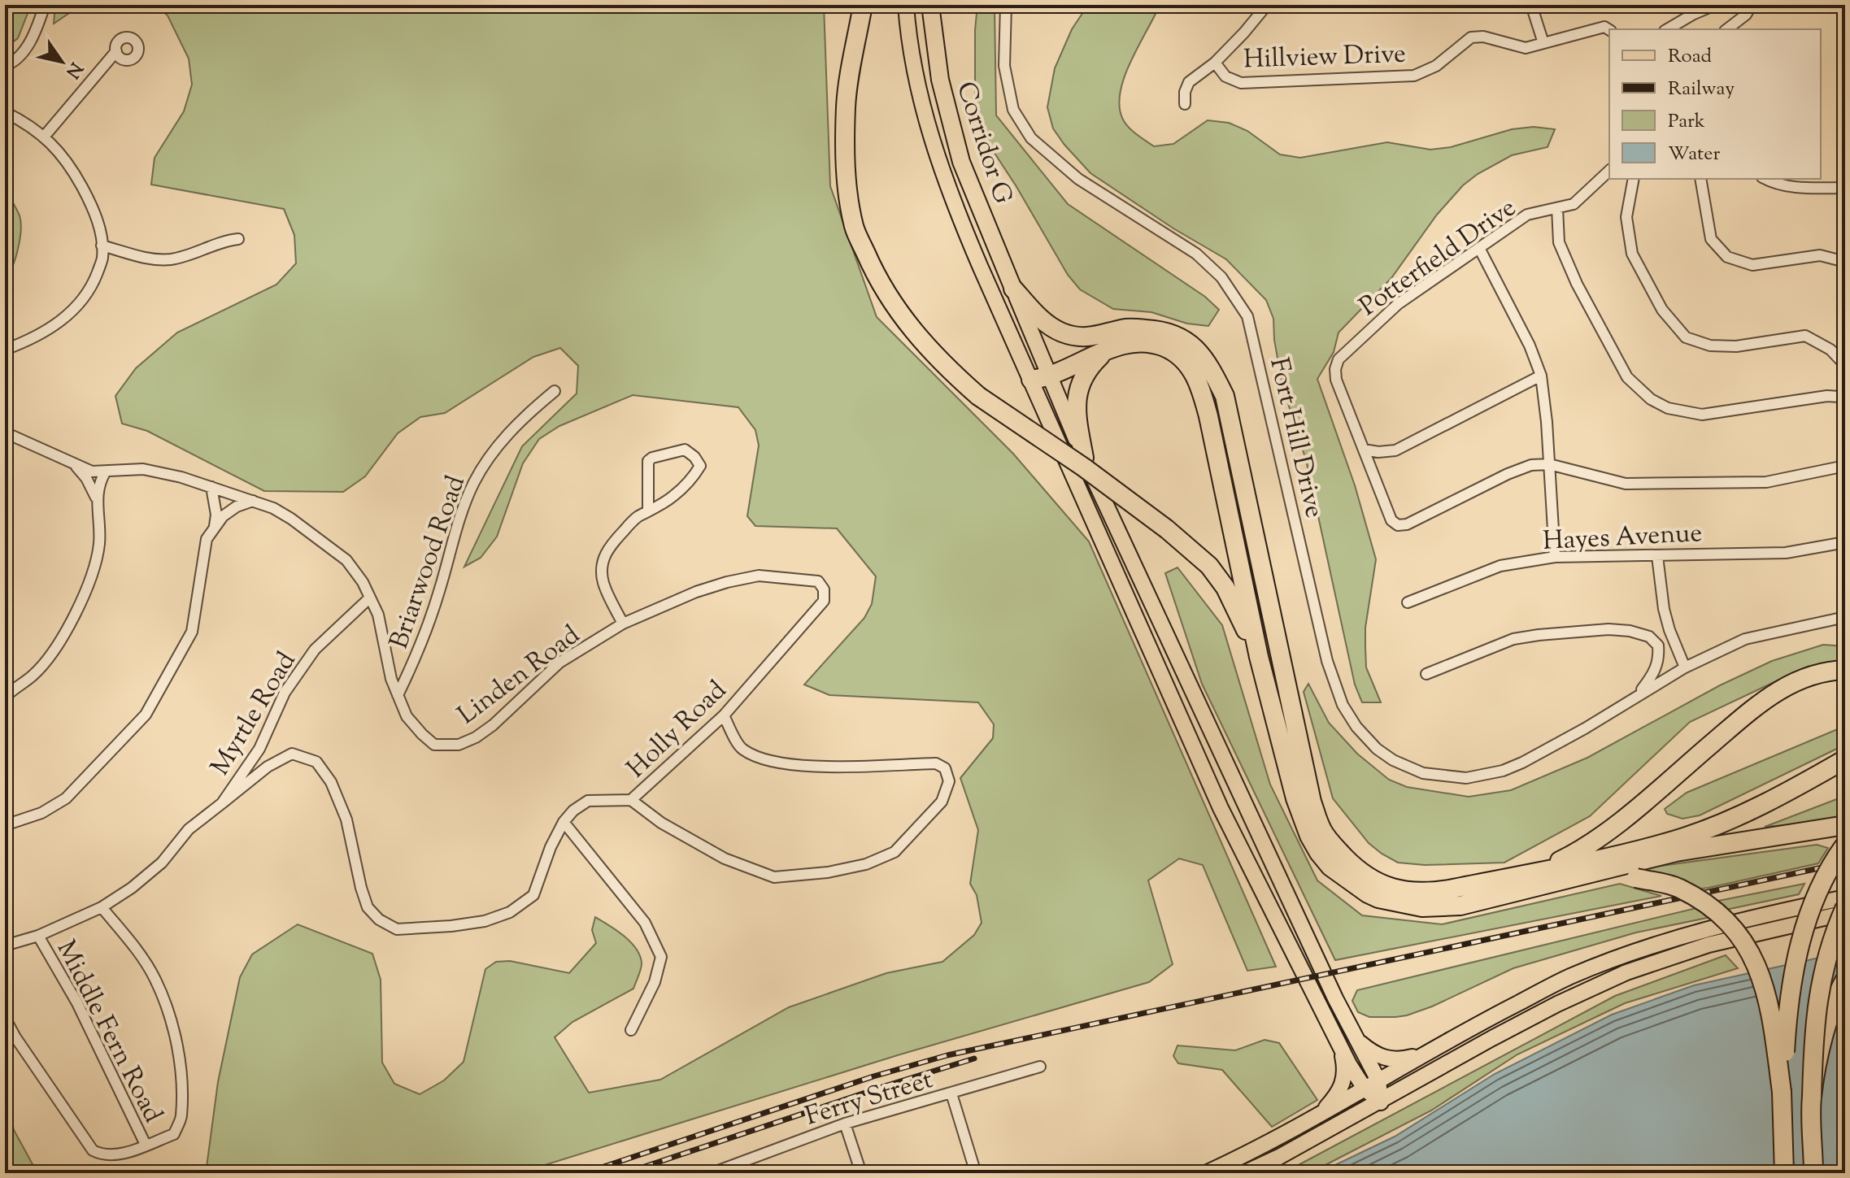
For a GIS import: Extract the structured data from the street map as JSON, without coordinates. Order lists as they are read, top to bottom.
{
  "streets": {
    "highway": ["Corridor G"],
    "street": [
      "Hillview Drive",
      "Potterfield Drive",
      "Fort Hill Drive",
      "Hayes Avenue",
      "Briarwood Road",
      "Linden Road",
      "Myrtle Road",
      "Holly Road",
      "Middle Fern Road",
      "Ferry Street"
    ]
  },
  "crossings": [
    ["Briarwood Road", "Linden Road"],
    ["Linden Road", "Myrtle Road"],
    ["Linden Road", "Holly Road"],
    ["Myrtle Road", "Holly Road"],
    ["Myrtle Road", "Middle Fern Road"]
  ],
  "legend": [
    "Road",
    "Railway",
    "Park",
    "Water"
  ],
  "north": "bottom right"
}
